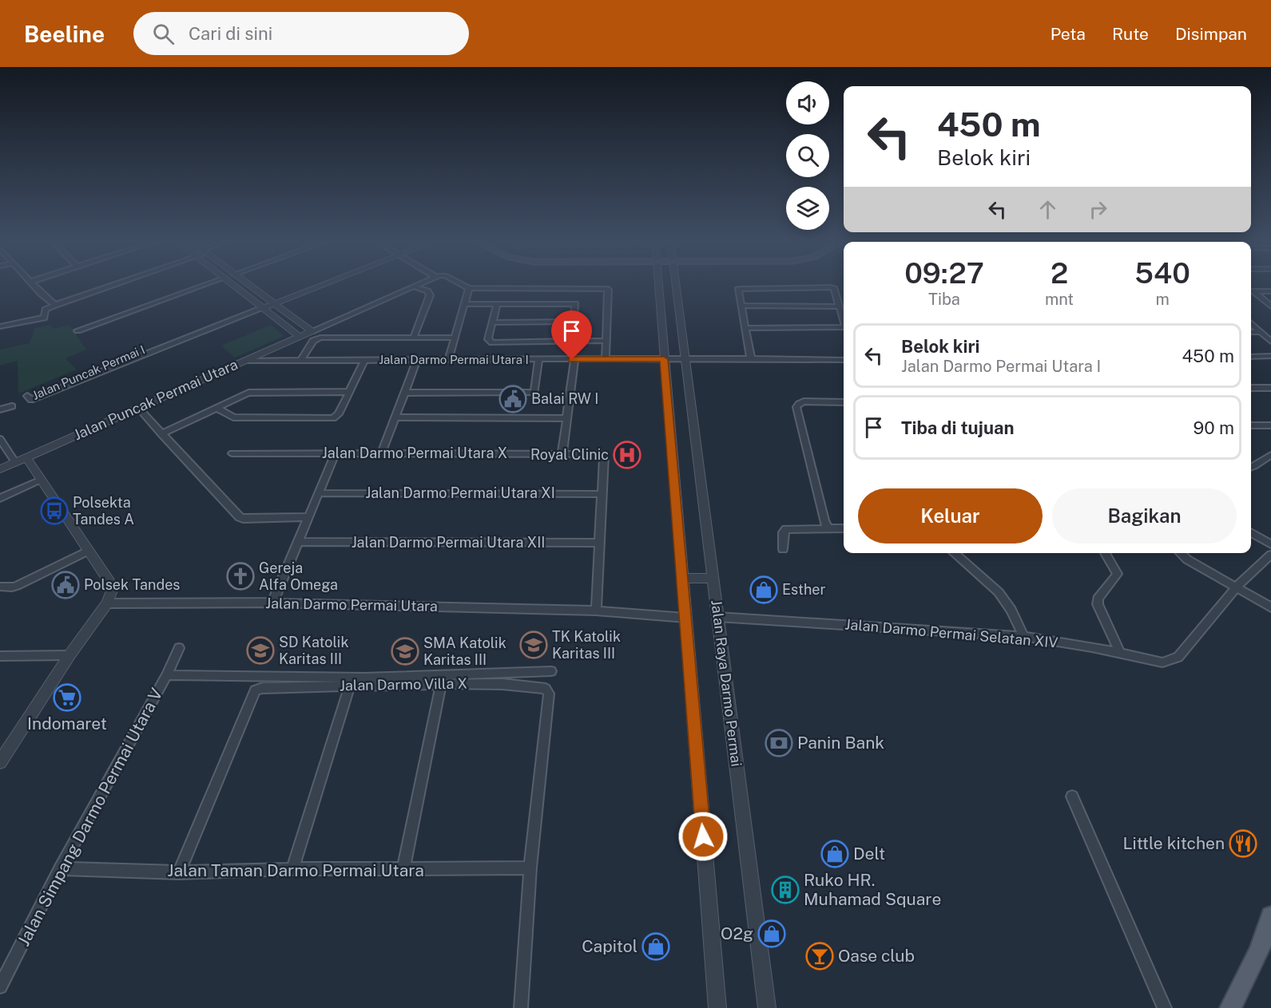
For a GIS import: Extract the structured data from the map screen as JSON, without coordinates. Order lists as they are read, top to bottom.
{
  "streets": {
    "street": [
      "Jalan Darmo Permai Utara I",
      "Jalan Puncak Permai I",
      "Jalan Puncak Permai Utara",
      "Jalan Darmo Permai Utara X",
      "Jalan Darmo Permai Utara XI",
      "Jalan Darmo Permai Utara XII",
      "Jalan Darmo Permai Utara",
      "Jalan Darmo Permai Selatan XIV",
      "Jalan Raya Darmo Permai",
      "Jalan Darmo Villa X",
      "Jalan Simpang Darmo Permai Utara V",
      "Jalan Taman Darmo Permai Utara"
    ]
  },
  "crossings": [
    ["Jalan Darmo Permai Utara I", "Jalan Puncak Permai Utara"],
    ["Jalan Darmo Permai Utara I", "Jalan Raya Darmo Permai"],
    ["Jalan Darmo Permai Utara X", "Jalan Darmo Permai Utara XI"],
    ["Jalan Darmo Permai Selatan XIV", "Jalan Raya Darmo Permai"],
    ["Jalan Darmo Villa X", "Jalan Taman Darmo Permai Utara"],
    ["Jalan Simpang Darmo Permai Utara V", "Jalan Taman Darmo Permai Utara"]
  ],
  "places": {
    "public building": ["Balai RW I", "Polsek Tandes"],
    "hospital": ["Royal Clinic"],
    "bus stop": ["Polsekta Tandes A"],
    "church": ["Gereja Alfa Omega"],
    "shop": [
      "Esther",
      "Delt",
      "O2g",
      "Capitol"
    ],
    "school or university": ["TK Katolik Karitas III", "SD Katolik Karitas III", "SMA Katolik Karitas III"],
    "supermarket": ["Indomaret"],
    "bank": ["Panin Bank"],
    "restaurant": ["Little kitchen"],
    "building": ["Ruko HR. Muhamad Square"],
    "bar": ["Oase club"]
  },
  "page": {
    "header": "Beeline",
    "search": "Cari di sini",
    "nav": ["Peta", "Rute", "Disimpan"],
    "turn": ["450 m", "Belok kiri"],
    "eta": [
      "09:27",
      "Tiba",
      "2",
      "mnt",
      "540",
      "m"
    ],
    "list": [
      {
        "name": "Belok kiri",
        "note": "Jalan Darmo Permai Utara I",
        "value": "450 m"
      },
      {
        "name": "Tiba di tujuan",
        "value": "90 m"
      }
    ],
    "buttons": ["Keluar", "Bagikan"]
  }
}
